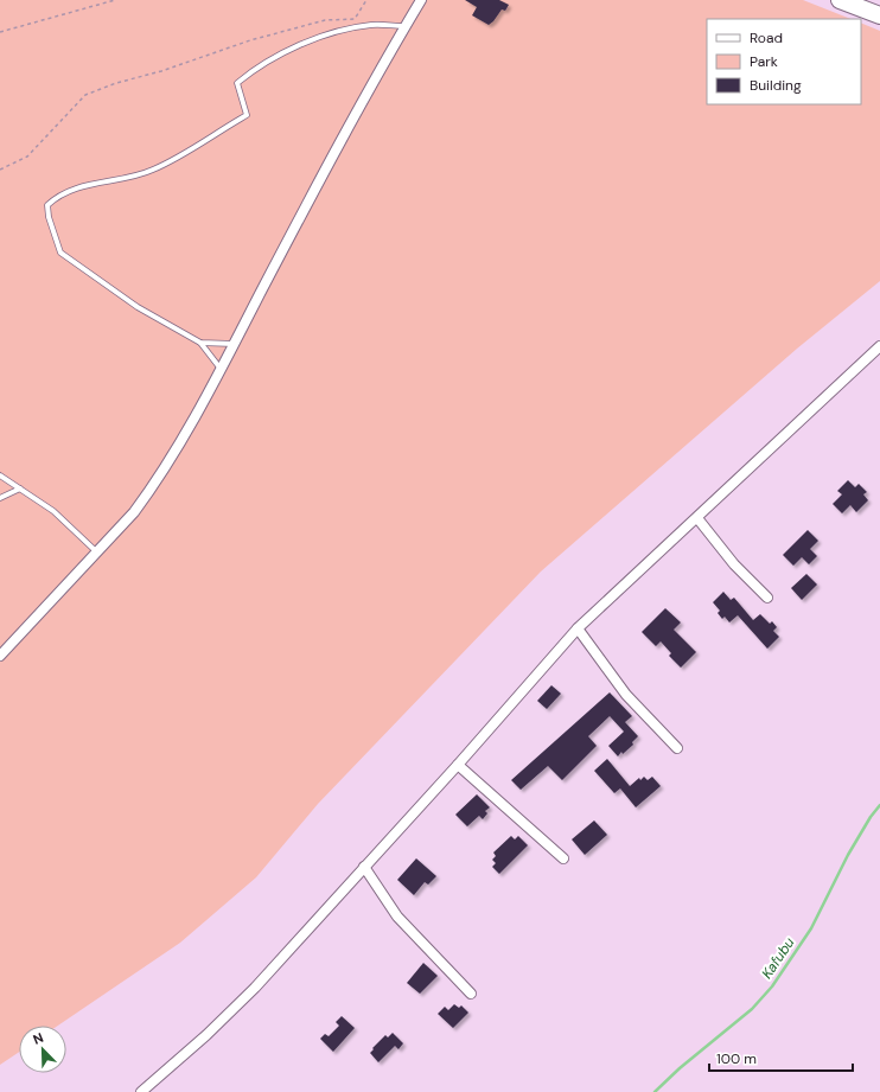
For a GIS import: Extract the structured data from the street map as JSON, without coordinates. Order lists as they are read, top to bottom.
{
  "water": ["Kafubu"],
  "legend": ["Road", "Park", "Building"],
  "scale_bar": "100 m",
  "north": "top left"
}
